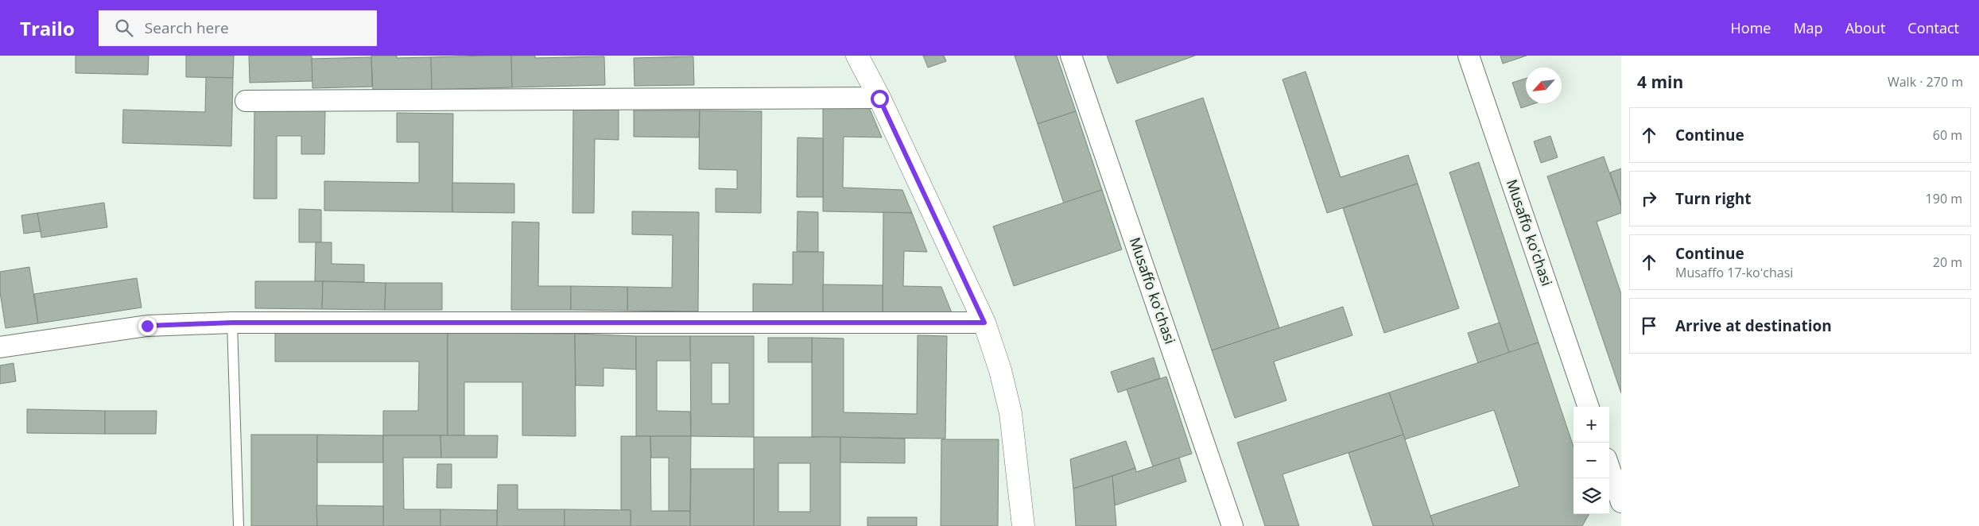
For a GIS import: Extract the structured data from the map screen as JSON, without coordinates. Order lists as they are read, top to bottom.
{
  "streets": {
    "street": ["Musaffo koʻchasi"]
  },
  "north": "bottom left",
  "page": {
    "header": "Trailo",
    "search": "Search here",
    "nav": [
      "Home",
      "Map",
      "About",
      "Contact"
    ],
    "heading": ["4 min", "Walk · 270 m"],
    "list": [
      ["Continue", "60 m"],
      ["Turn right", "190 m"],
      ["Continue", "Musaffo 17-koʻchasi", "20 m"],
      "Arrive at destination"
    ],
    "map_buttons": ["+", "−"]
  }
}
